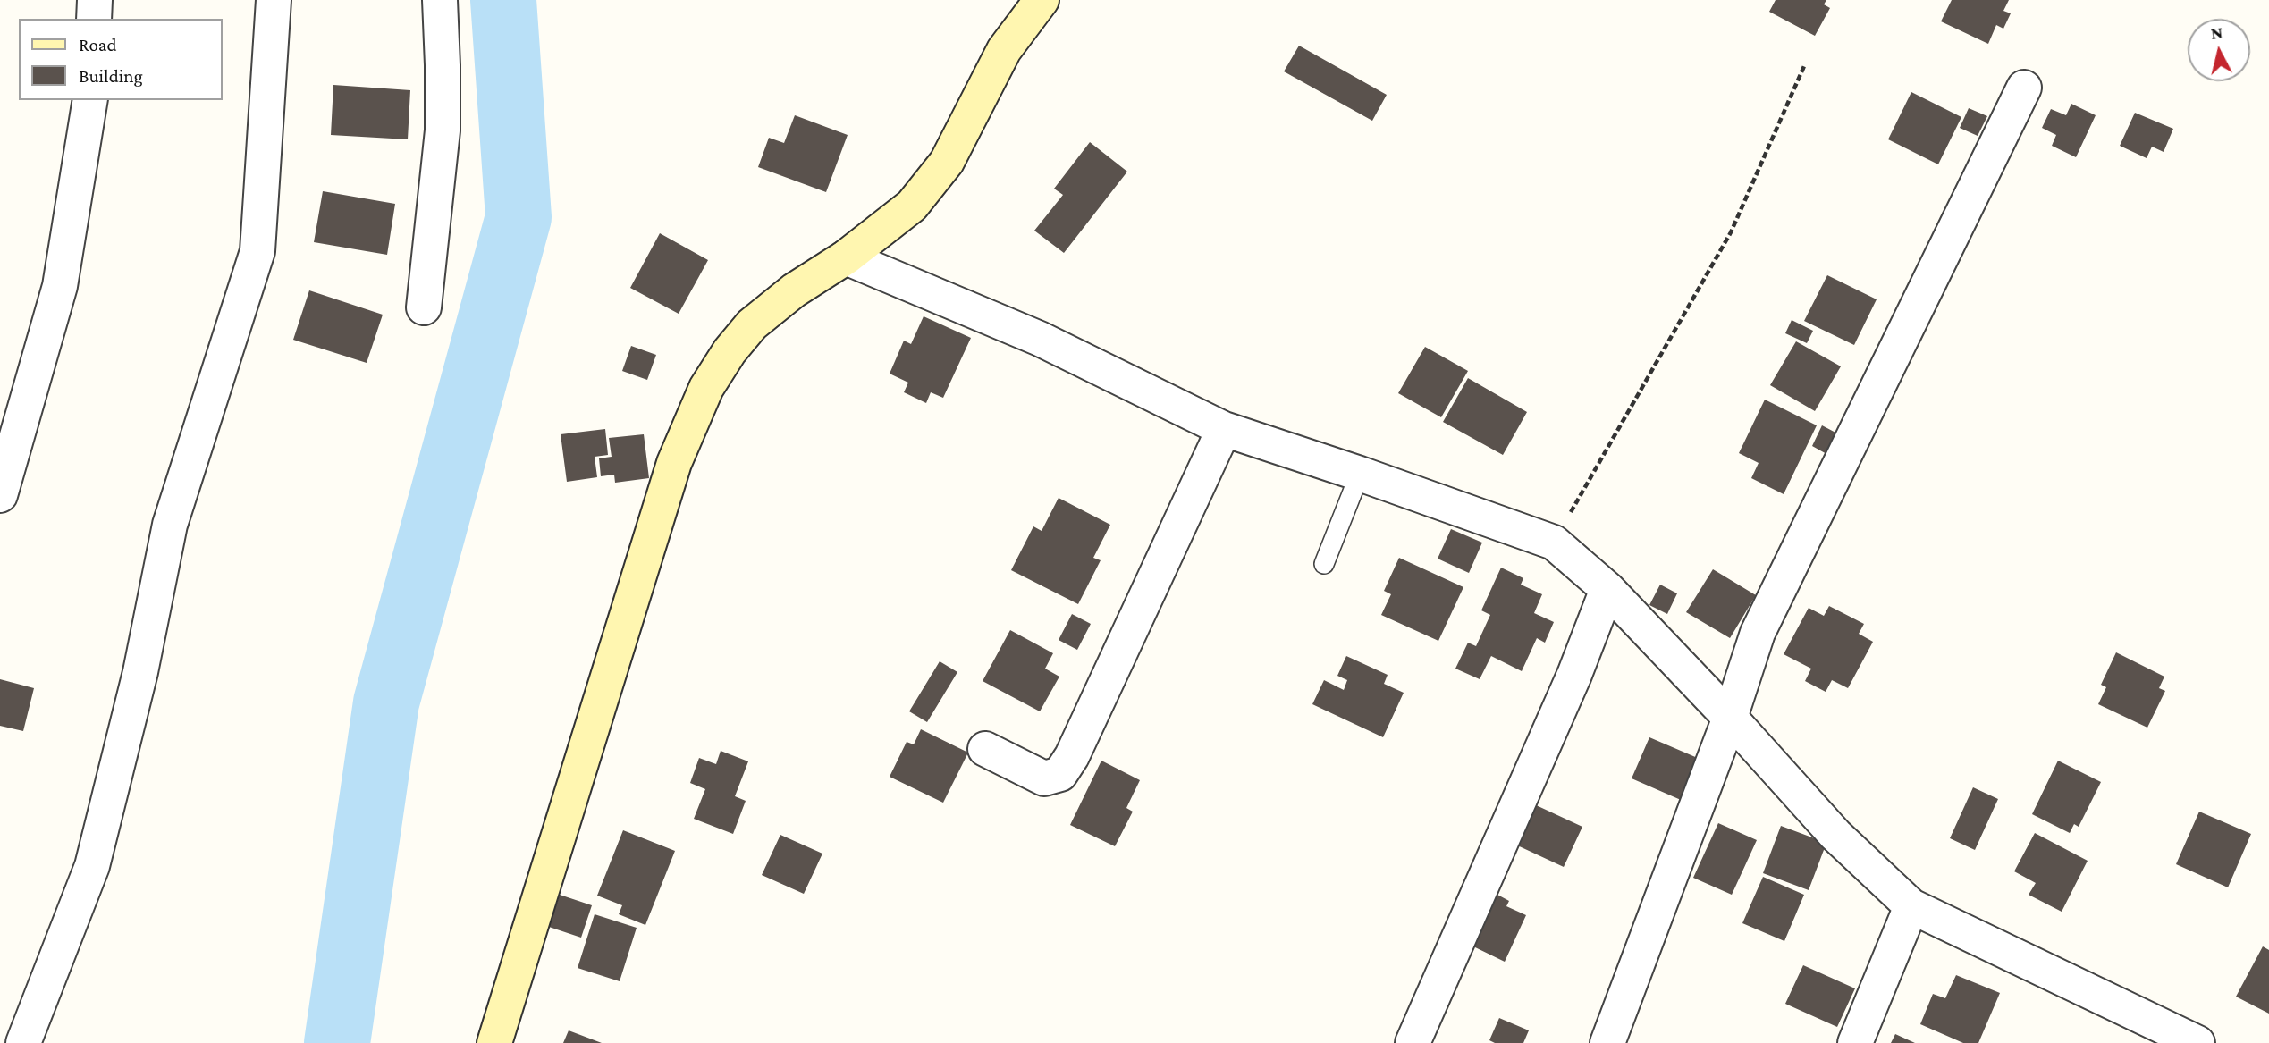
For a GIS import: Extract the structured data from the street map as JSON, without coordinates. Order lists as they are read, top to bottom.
{
  "legend": ["Road", "Building"],
  "north": "top"
}
